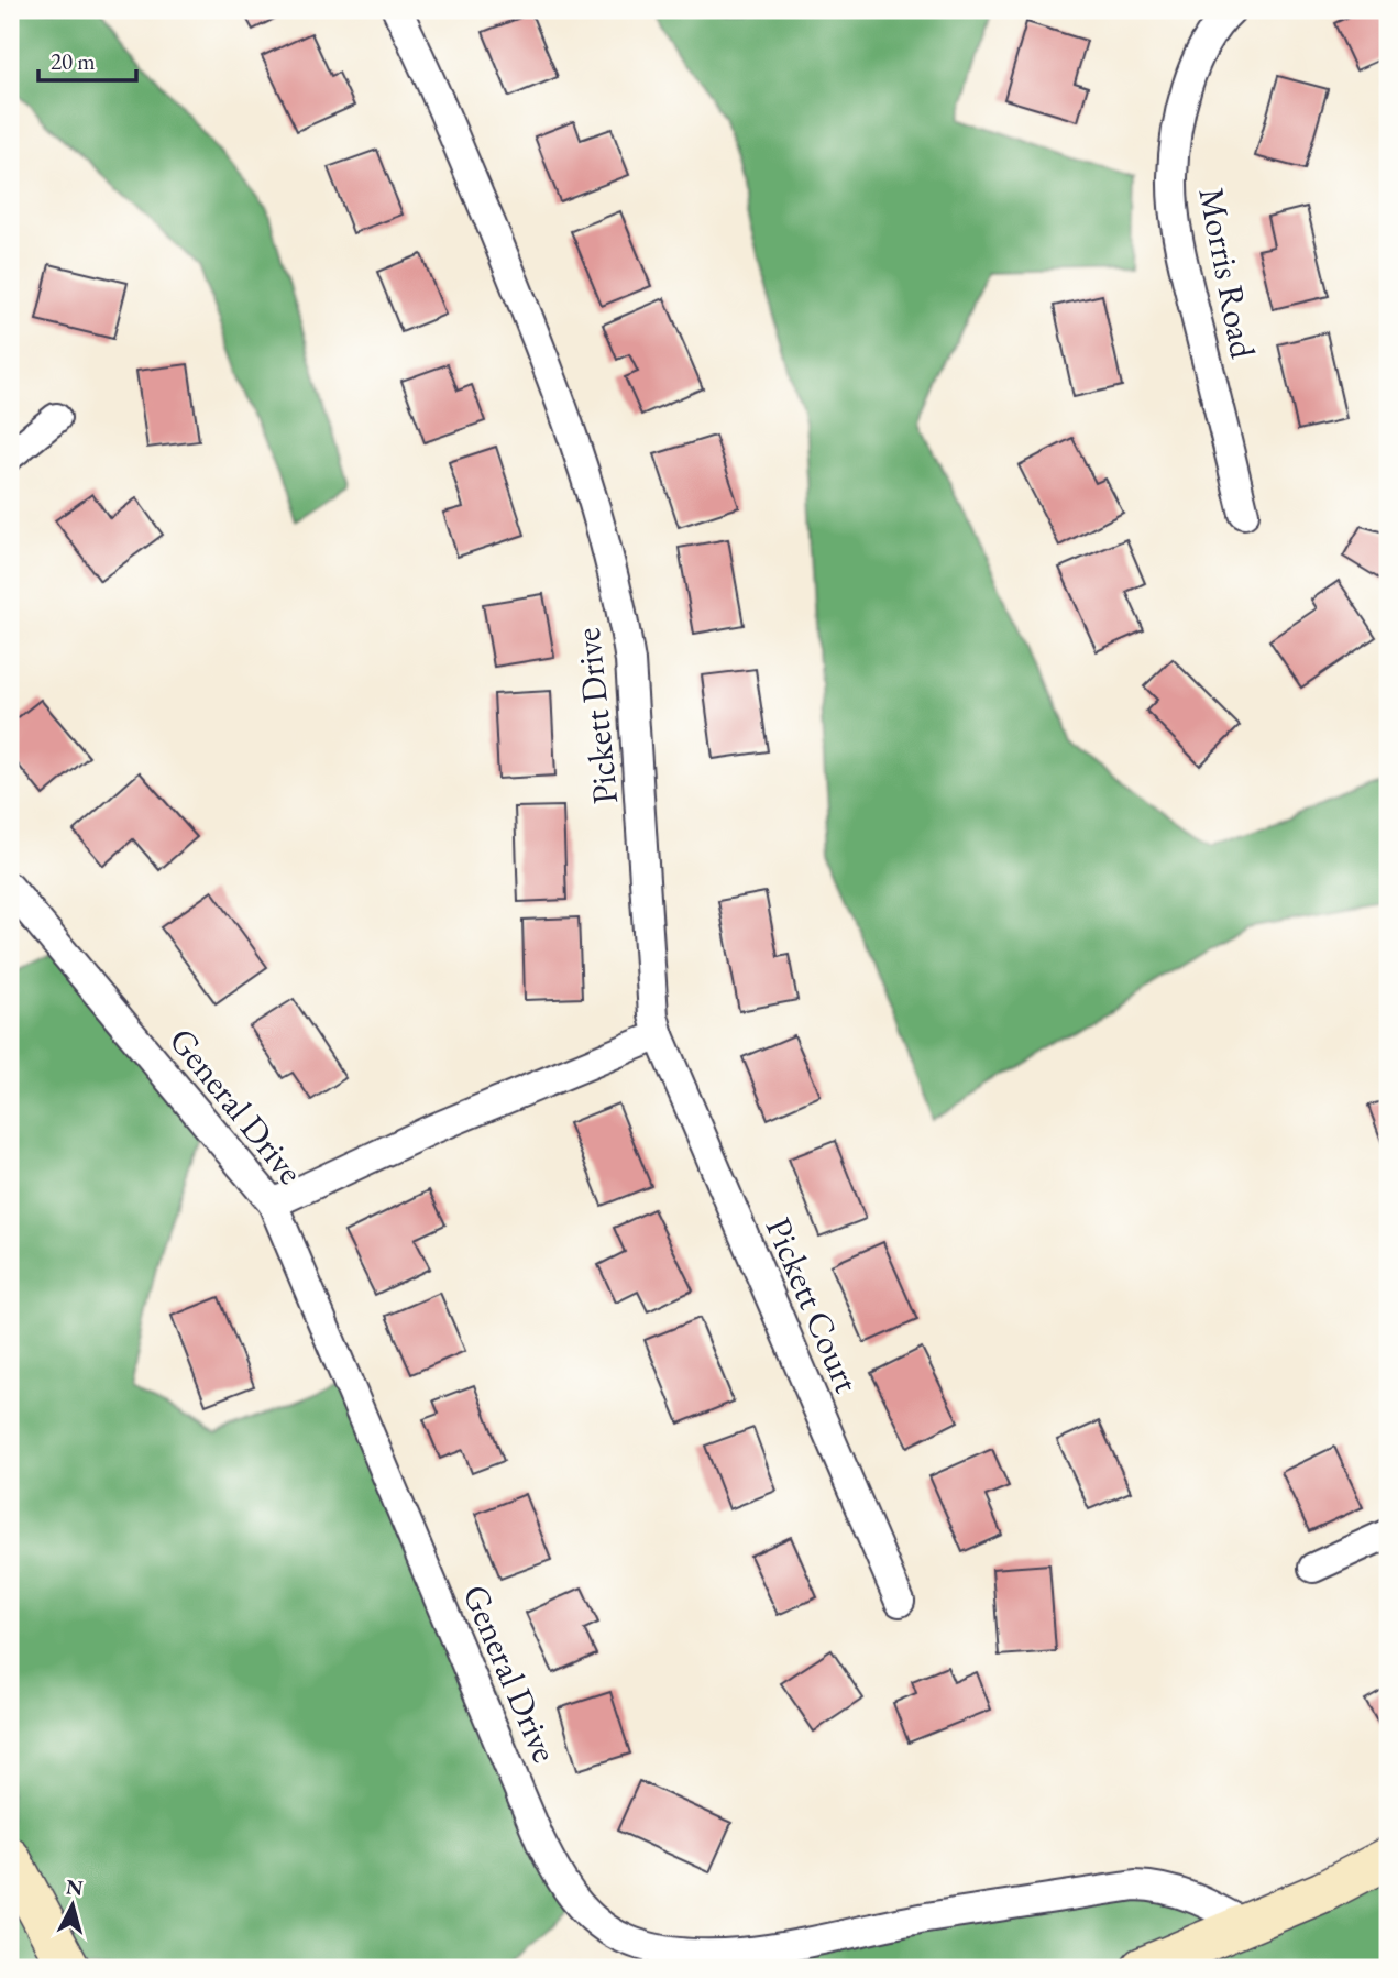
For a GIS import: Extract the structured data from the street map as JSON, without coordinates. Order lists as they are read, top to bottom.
{
  "streets": {
    "street": [
      "Morris Road",
      "Pickett Drive",
      "General Drive",
      "Pickett Court"
    ]
  },
  "crossings": [
    ["Pickett Drive", "Pickett Court"]
  ],
  "scale_bar": "20 m",
  "north": "top"
}
